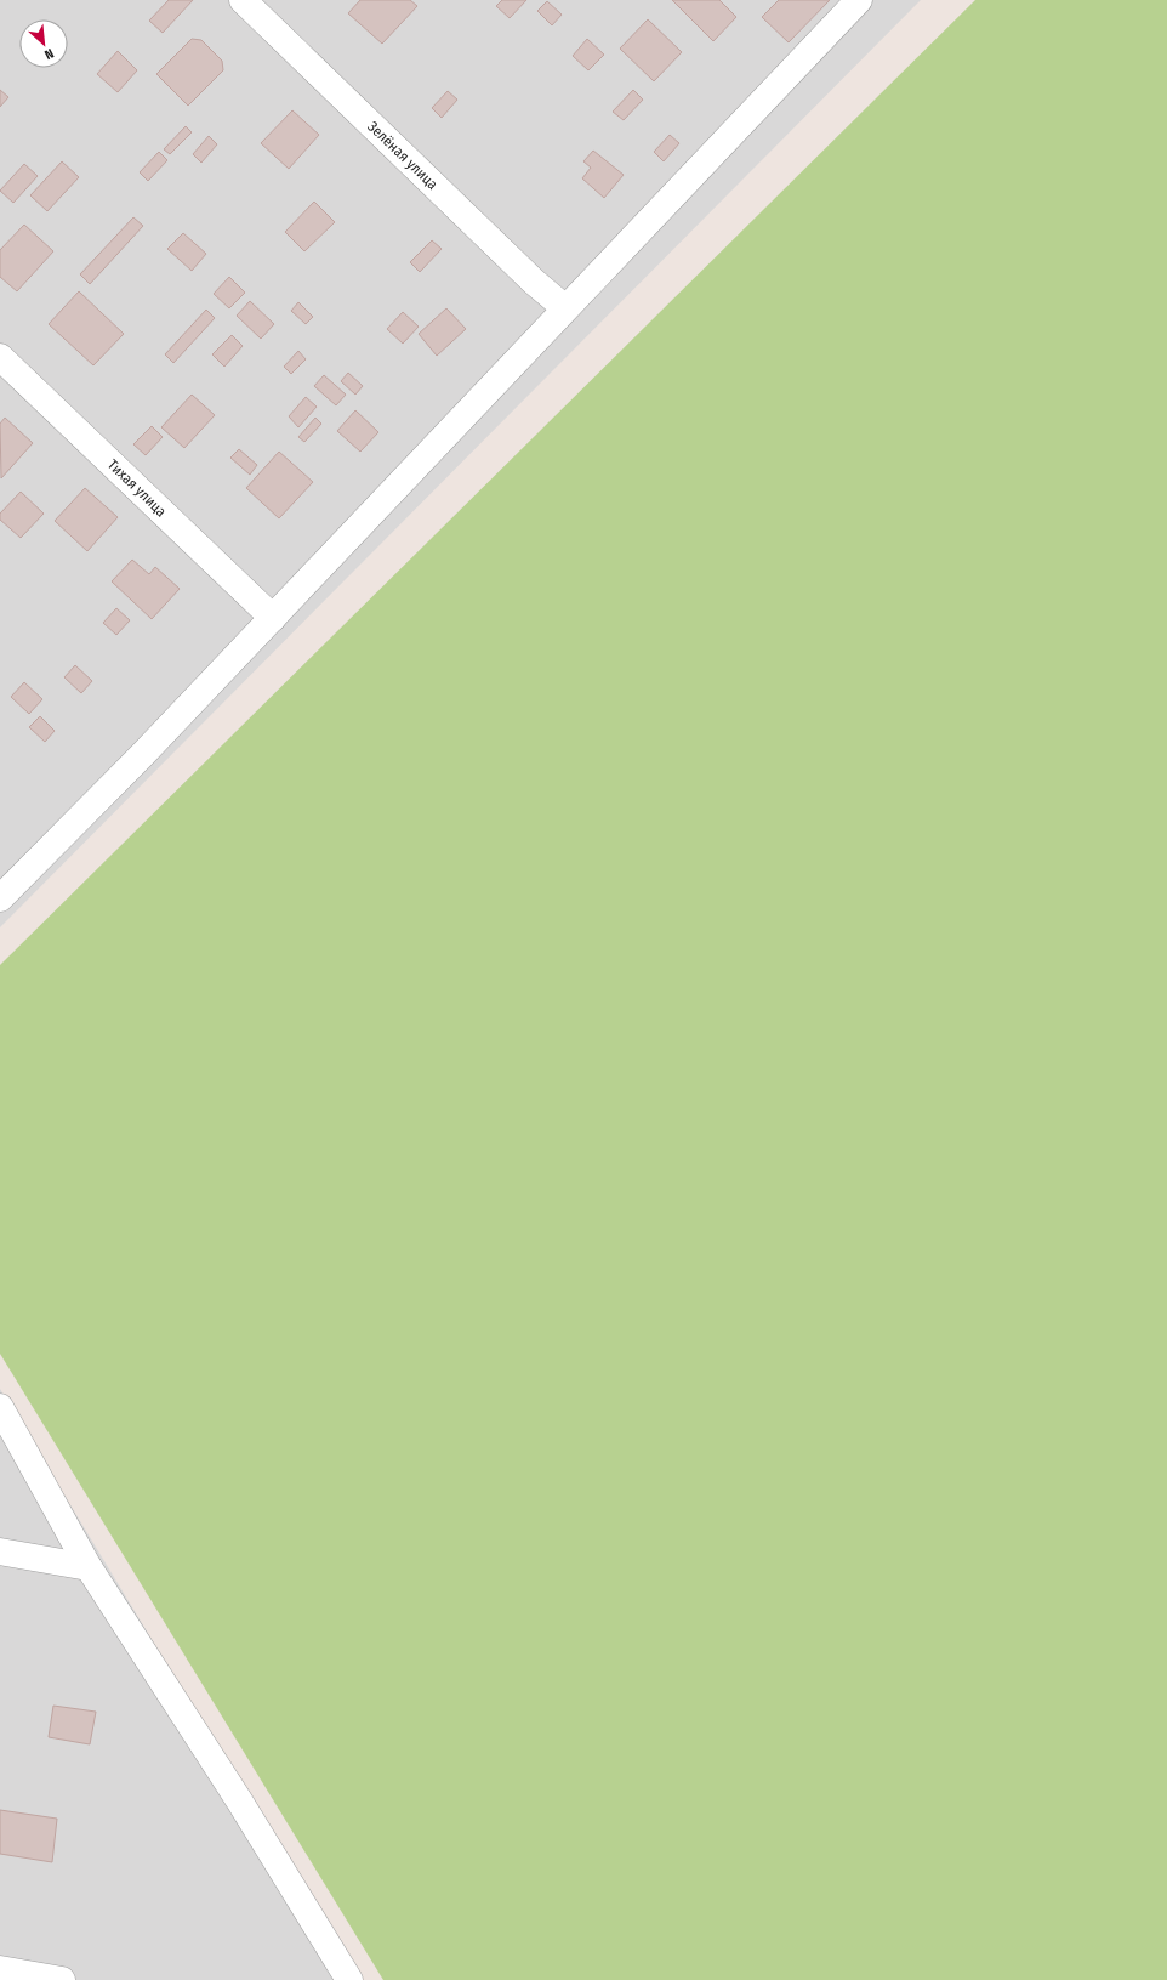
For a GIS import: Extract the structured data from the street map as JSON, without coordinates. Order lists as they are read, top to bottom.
{
  "streets": {
    "street": ["Зелёная улица", "Тихая улица"]
  },
  "north": "bottom right"
}
